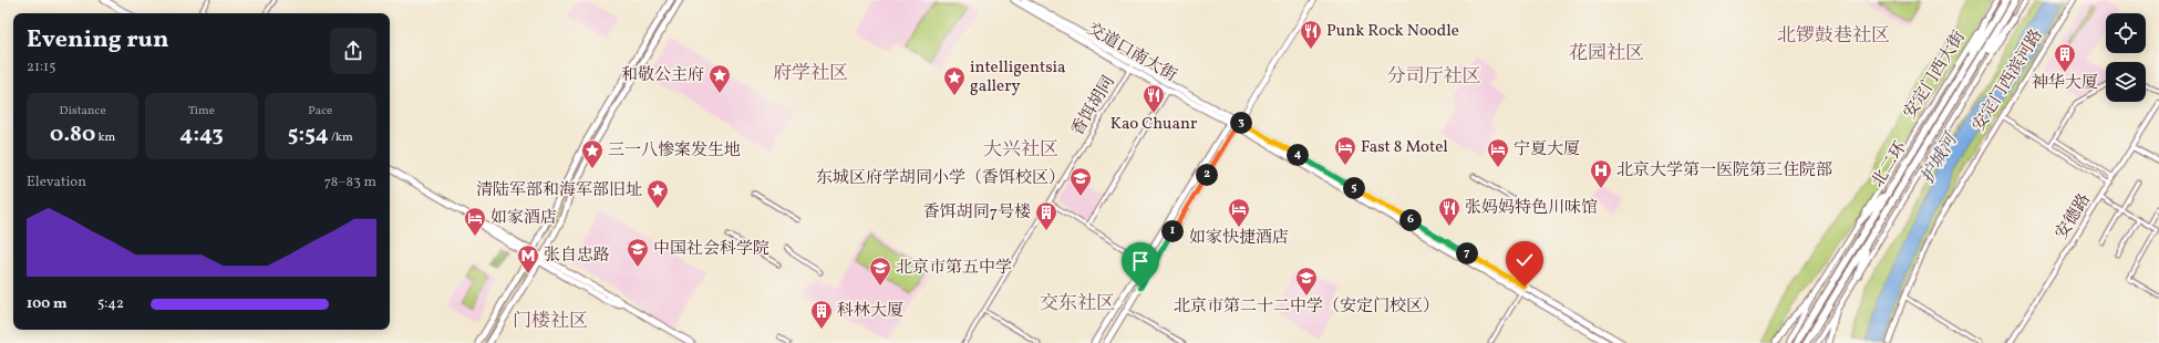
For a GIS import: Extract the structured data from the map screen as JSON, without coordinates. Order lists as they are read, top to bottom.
{
  "streets": {
    "highway": ["北二环"],
    "main road": ["交道口南大街"],
    "street": [
      "安定门西大街",
      "安定门西滨河路",
      "香饵胡同",
      "安德路"
    ]
  },
  "crossings": [
    ["交道口南大街", "香饵胡同"]
  ],
  "districts": [
    "北锣鼓巷社区",
    "花园社区",
    "府学社区",
    "分司厅社区",
    "大兴社区",
    "交东社区",
    "门楼社区"
  ],
  "water": ["护城河"],
  "places": {
    "restaurant": ["Punk Rock Noodle", "Kao Chuanr", "张妈妈特色川味馆"],
    "building": ["神华大厦", "香饵胡同7号楼", "科林大厦"],
    "place": [
      "和敬公主府",
      "intelligentsia gallery",
      "三一八惨案发生地",
      "清陆军部和海军部旧址"
    ],
    "hotel": [
      "Fast 8 Motel",
      "宁夏大厦",
      "如家快捷酒店",
      "如家酒店"
    ],
    "hospital": ["北京大学第一医院第三住院部"],
    "school or university": [
      "东城区府学胡同小学（香饵校区）",
      "中国社会科学院",
      "北京市第五中学",
      "北京市第二十二中学（安定门校区）"
    ],
    "metro station": ["张自忠路"]
  },
  "page": {
    "heading": ["Evening run", "21:15"],
    "stats": [
      ["Distance", "0.80 km"],
      ["Time", "4:43"],
      ["Pace", "5:54 /km"]
    ],
    "pins": [
      "3",
      "4",
      "2",
      "5",
      "6",
      "1",
      "7"
    ],
    "chart": ["Elevation", "78–83 m"],
    "list": [
      {
        "name": "100 m",
        "note": "5:42"
      }
    ]
  }
}
